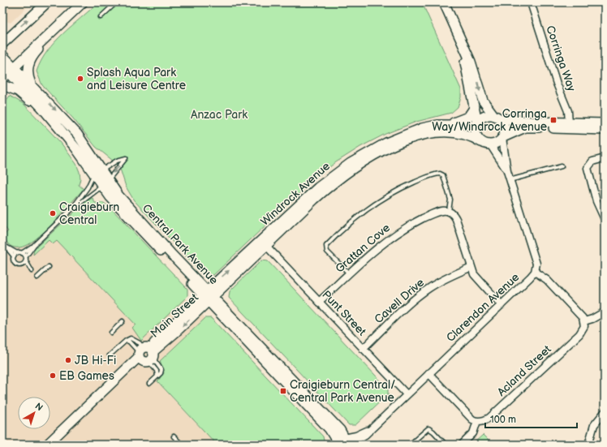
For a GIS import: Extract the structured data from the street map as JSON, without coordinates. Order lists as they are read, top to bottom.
{
  "streets": {
    "street": [
      "Corringa Way",
      "Windrock Avenue",
      "Central Park Avenue",
      "Grattan Cove",
      "Cavell Drive",
      "Clarendon Avenue",
      "Punt Street",
      "Main Street",
      "Acland Street"
    ]
  },
  "crossings": [
    ["Windrock Avenue", "Central Park Avenue"],
    ["Windrock Avenue", "Clarendon Avenue"],
    ["Windrock Avenue", "Punt Street"],
    ["Windrock Avenue", "Main Street"],
    ["Central Park Avenue", "Clarendon Avenue"],
    ["Central Park Avenue", "Main Street"],
    ["Grattan Cove", "Punt Street"],
    ["Cavell Drive", "Punt Street"],
    ["Clarendon Avenue", "Punt Street"]
  ],
  "parks": ["Anzac Park"],
  "places": {
    "other": [
      "Splash Aqua Park and Leisure Centre",
      "Craigieburn Central",
      "JB Hi-Fi",
      "EB Games"
    ],
    "transit": ["Corringa Way/Windrock Avenue", "Craigieburn Central/ Central Park Avenue"]
  },
  "scale_bar": "100 m",
  "north": "top right"
}
